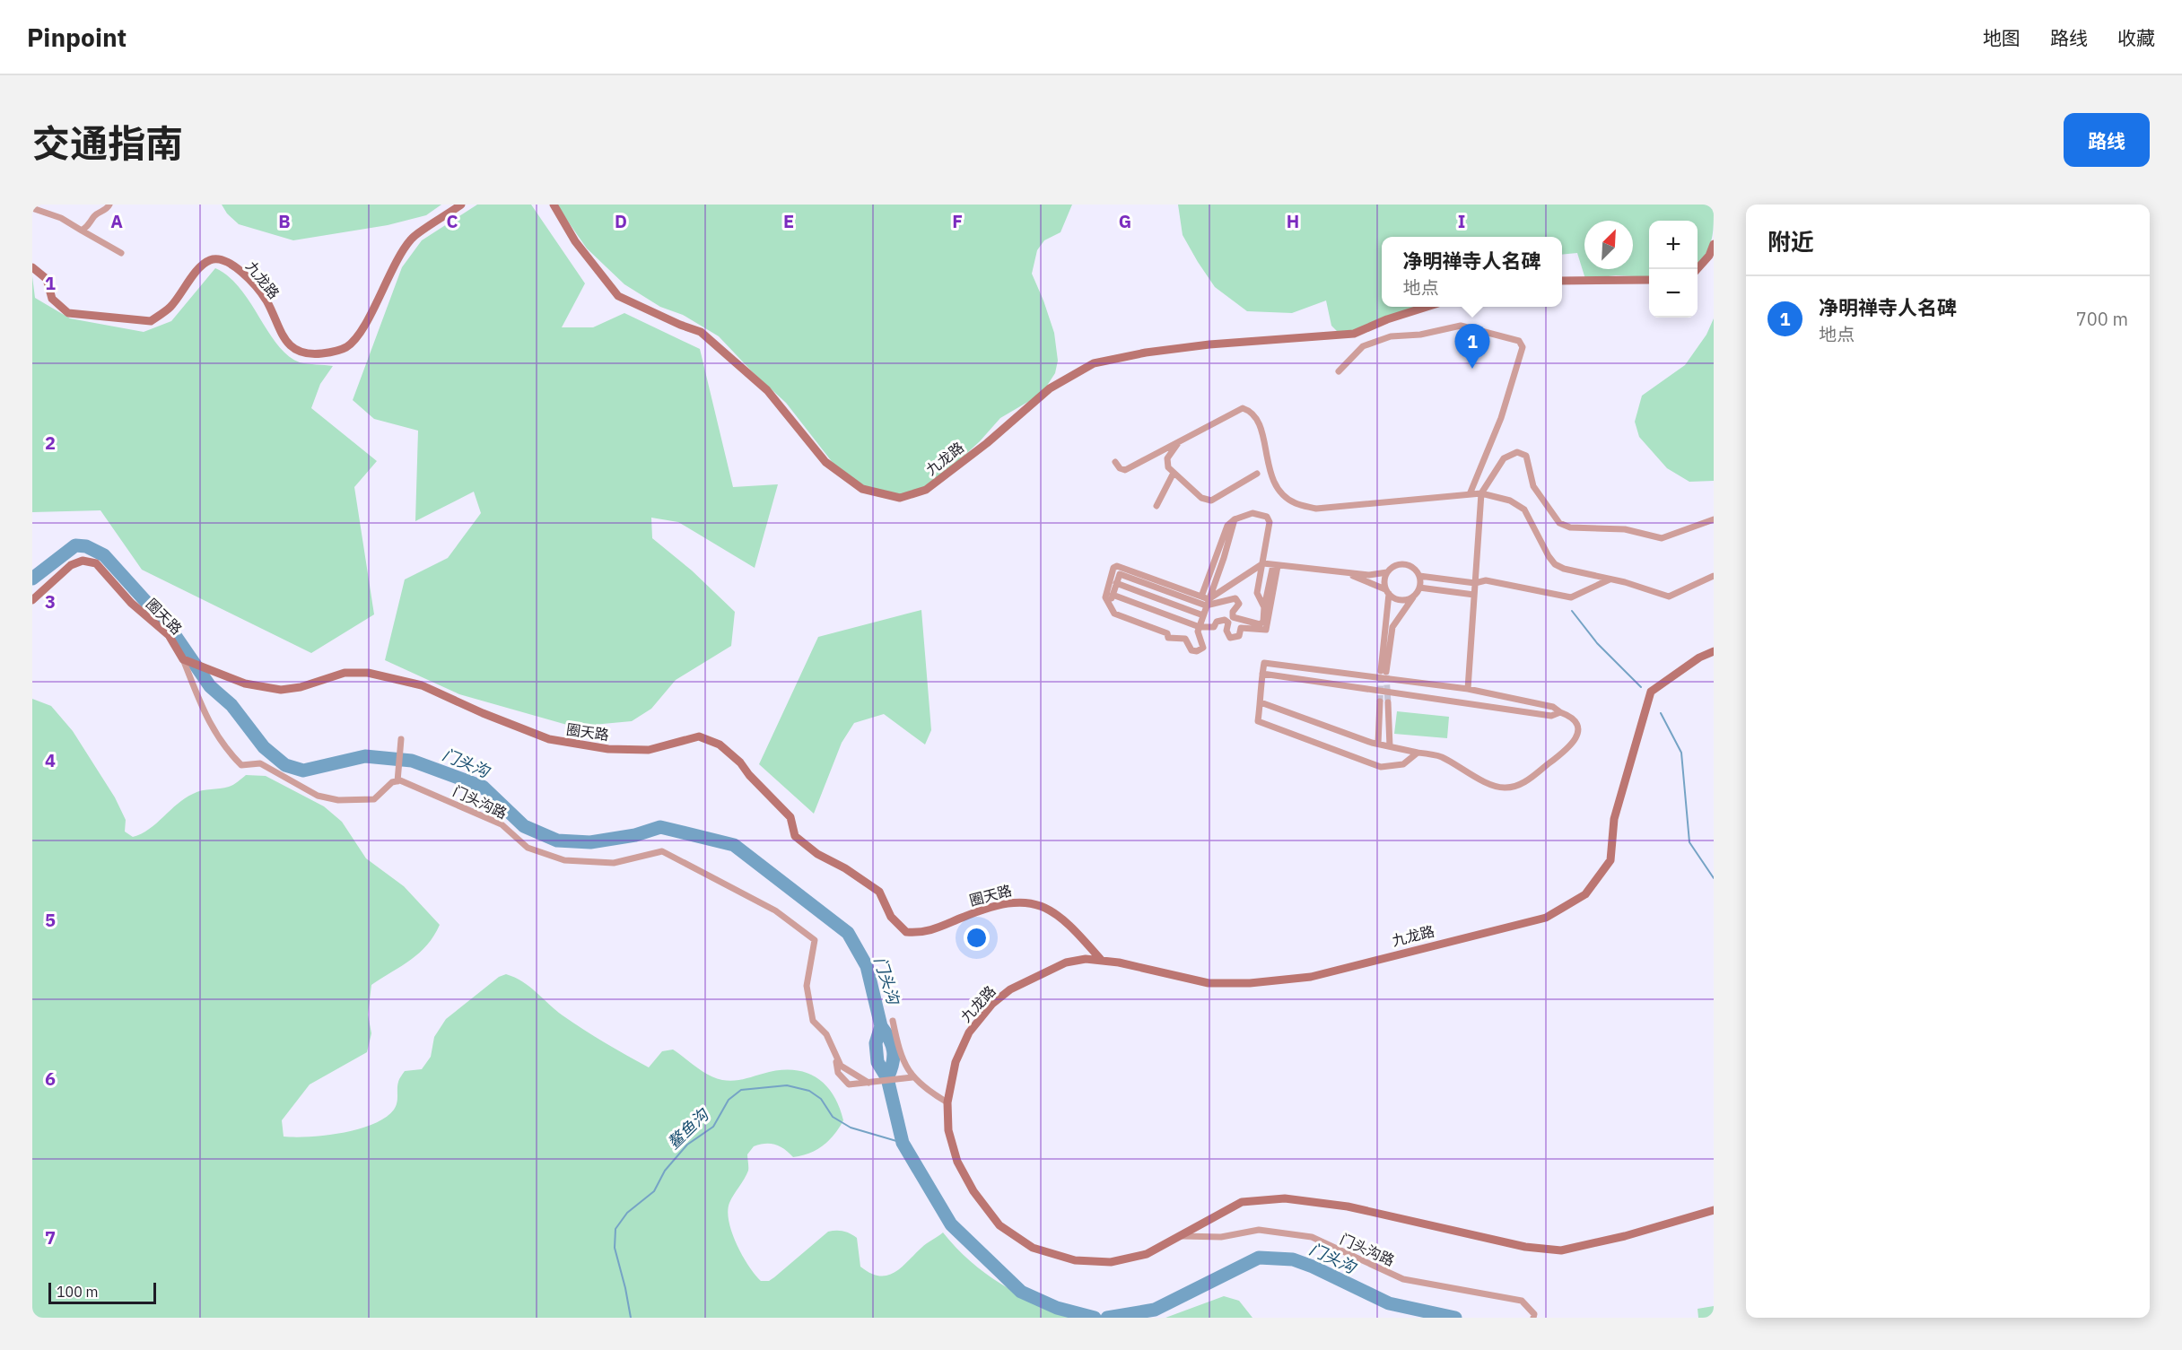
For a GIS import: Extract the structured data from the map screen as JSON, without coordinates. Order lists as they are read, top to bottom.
{
  "streets": {
    "street": ["九龙路", "圈天路", "门头沟路"]
  },
  "crossings": [
    ["九龙路", "圈天路"],
    ["九龙路", "门头沟路"]
  ],
  "water": ["门头沟", "鳌鱼沟"],
  "scale_bar": "100 m",
  "north": "top right",
  "page": {
    "header": "Pinpoint",
    "nav": ["地图", "路线", "收藏"],
    "title": "交通指南",
    "buttons": "路线",
    "heading": "附近",
    "map_buttons": ["+", "−"],
    "popup": ["净明禅寺人名碑", "地点"],
    "list": [
      {
        "mark": "1",
        "name": "净明禅寺人名碑",
        "note": "地点",
        "value": "700 m"
      }
    ],
    "pins": "1",
    "scale": "100 m"
  },
  "grid": {
    "columns": [
      "A",
      "B",
      "C",
      "D",
      "E",
      "F",
      "G",
      "H",
      "I"
    ],
    "rows": [
      "1",
      "2",
      "3",
      "4",
      "5",
      "6",
      "7"
    ]
  }
}
